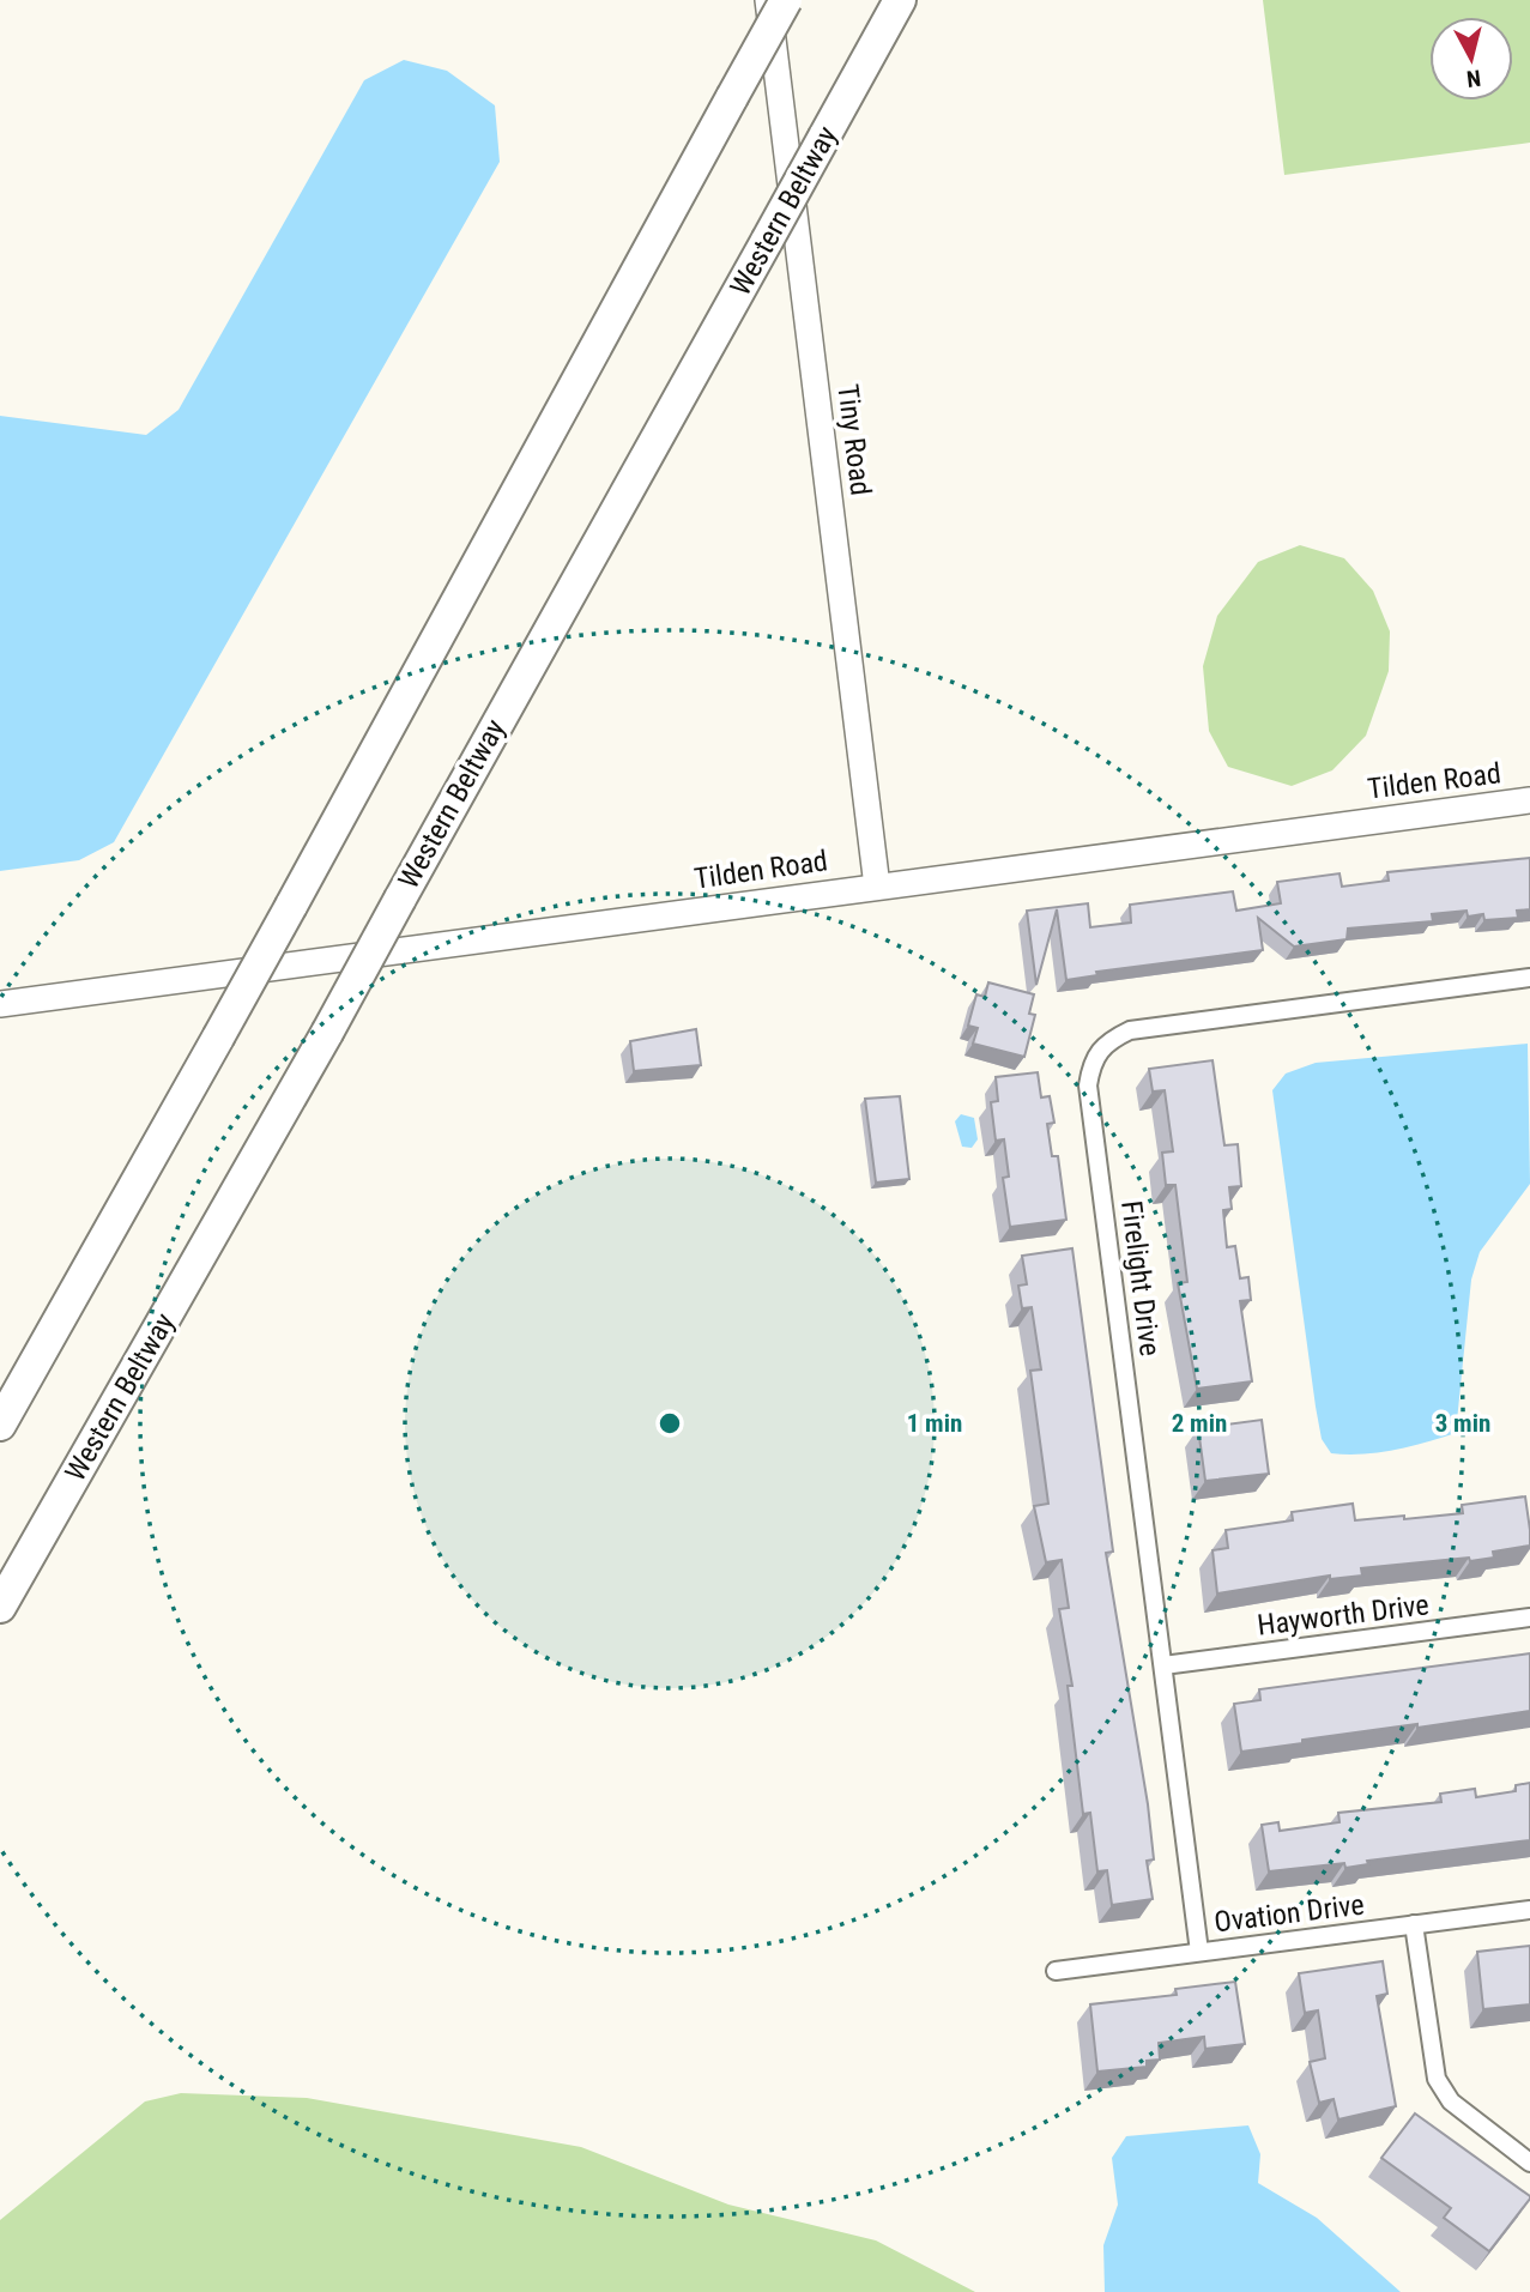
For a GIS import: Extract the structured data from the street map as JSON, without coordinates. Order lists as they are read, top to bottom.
{
  "streets": {
    "highway": ["Western Beltway"],
    "street": [
      "Tiny Road",
      "Tilden Road",
      "Firelight Drive",
      "Hayworth Drive",
      "Ovation Drive"
    ]
  },
  "crossings": [
    ["Tiny Road", "Tilden Road"],
    ["Firelight Drive", "Hayworth Drive"],
    ["Firelight Drive", "Ovation Drive"]
  ],
  "north": "bottom",
  "rings": ["1 min", "2 min", "3 min"]
}
